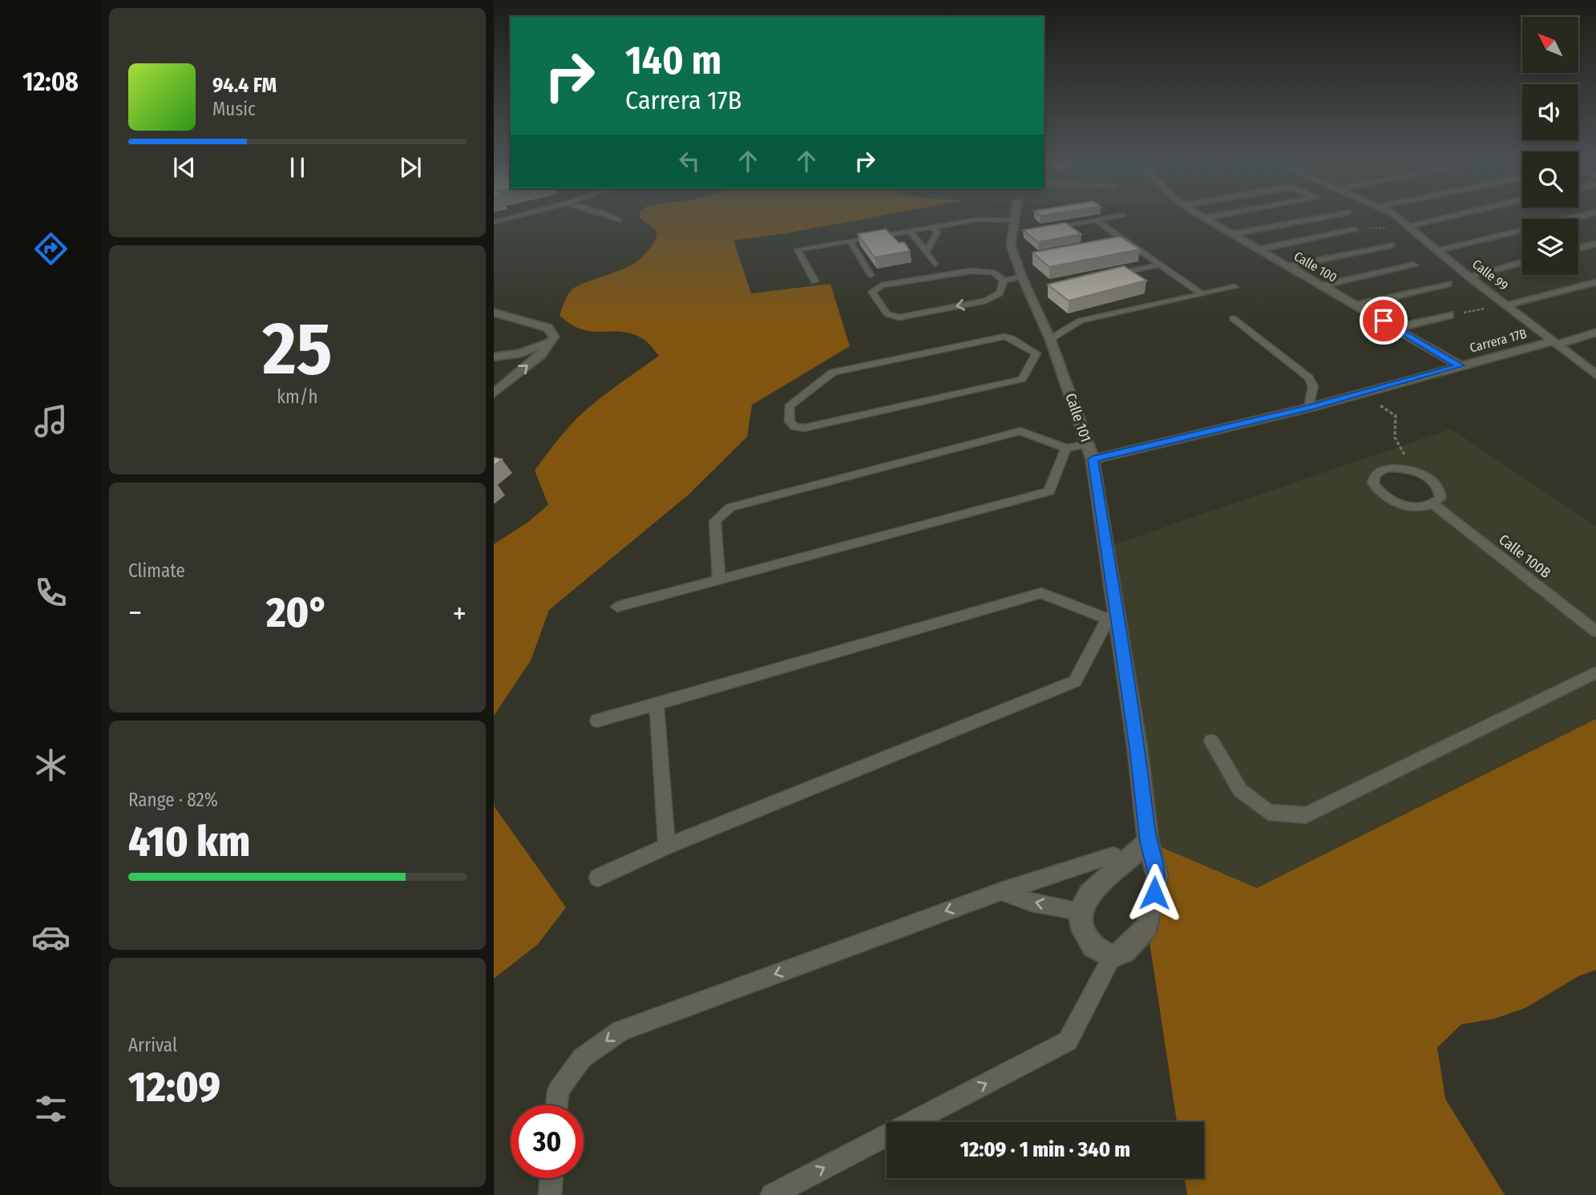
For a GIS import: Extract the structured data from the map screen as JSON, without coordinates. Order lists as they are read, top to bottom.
{
  "streets": {
    "street": [
      "Calle 100",
      "Calle 99",
      "Carrera 17B",
      "Calle 101"
    ],
    "lane": ["Calle 100B"]
  },
  "crossings": [
    ["Calle 100", "Carrera 17B"],
    ["Calle 99", "Carrera 17B"],
    ["Carrera 17B", "Calle 101"]
  ],
  "north": "top left",
  "page": {
    "tabs": "12:08",
    "turn": ["140 m", "Carrera 17B"],
    "song": ["94.4 FM", "Music"],
    "tile": [
      ["25", "km/h"],
      "Climate",
      ["Range · 82%", "410 km"],
      ["Arrival", "12:09"]
    ],
    "heat": ["−", "20°", "+"],
    "limit": "30",
    "trip": "12:09 · 1 min · 340 m"
  }
}
